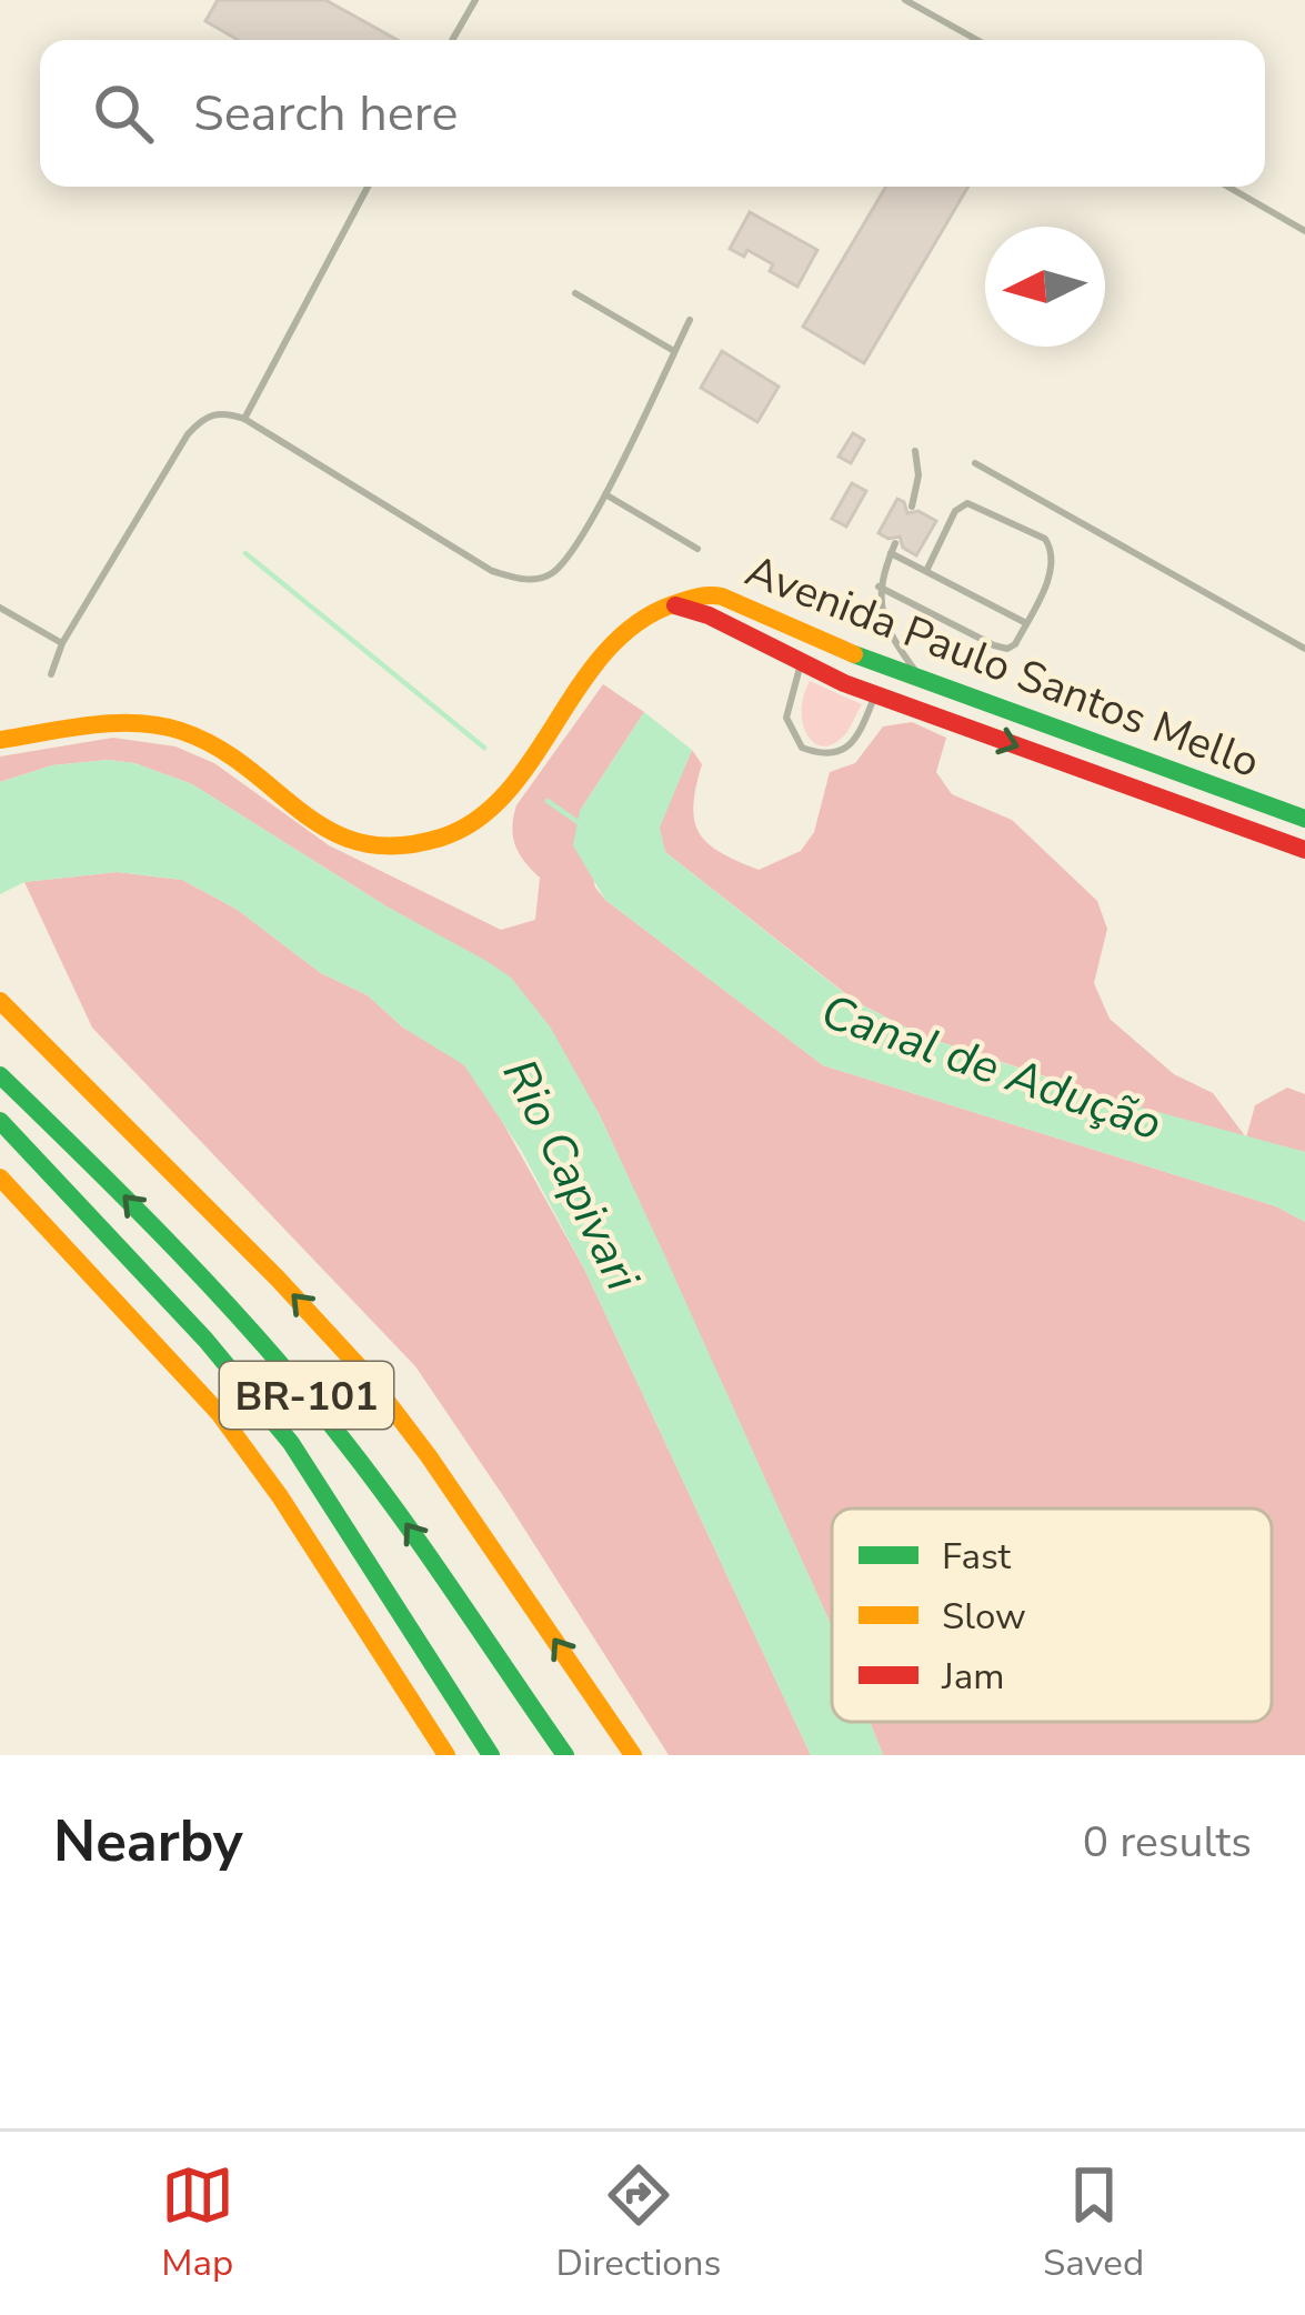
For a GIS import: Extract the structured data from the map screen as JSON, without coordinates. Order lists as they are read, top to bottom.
{
  "streets": {
    "main road": ["Avenida Paulo Santos Mello", "BR-101"]
  },
  "water": ["Canal de Adução", "Rio Capivari"],
  "legend": ["Fast", "Slow", "Jam"],
  "north": "left",
  "page": {
    "search": "Search here",
    "heading": ["Nearby", "0 results"],
    "nav": ["Map", "Directions", "Saved"]
  }
}
